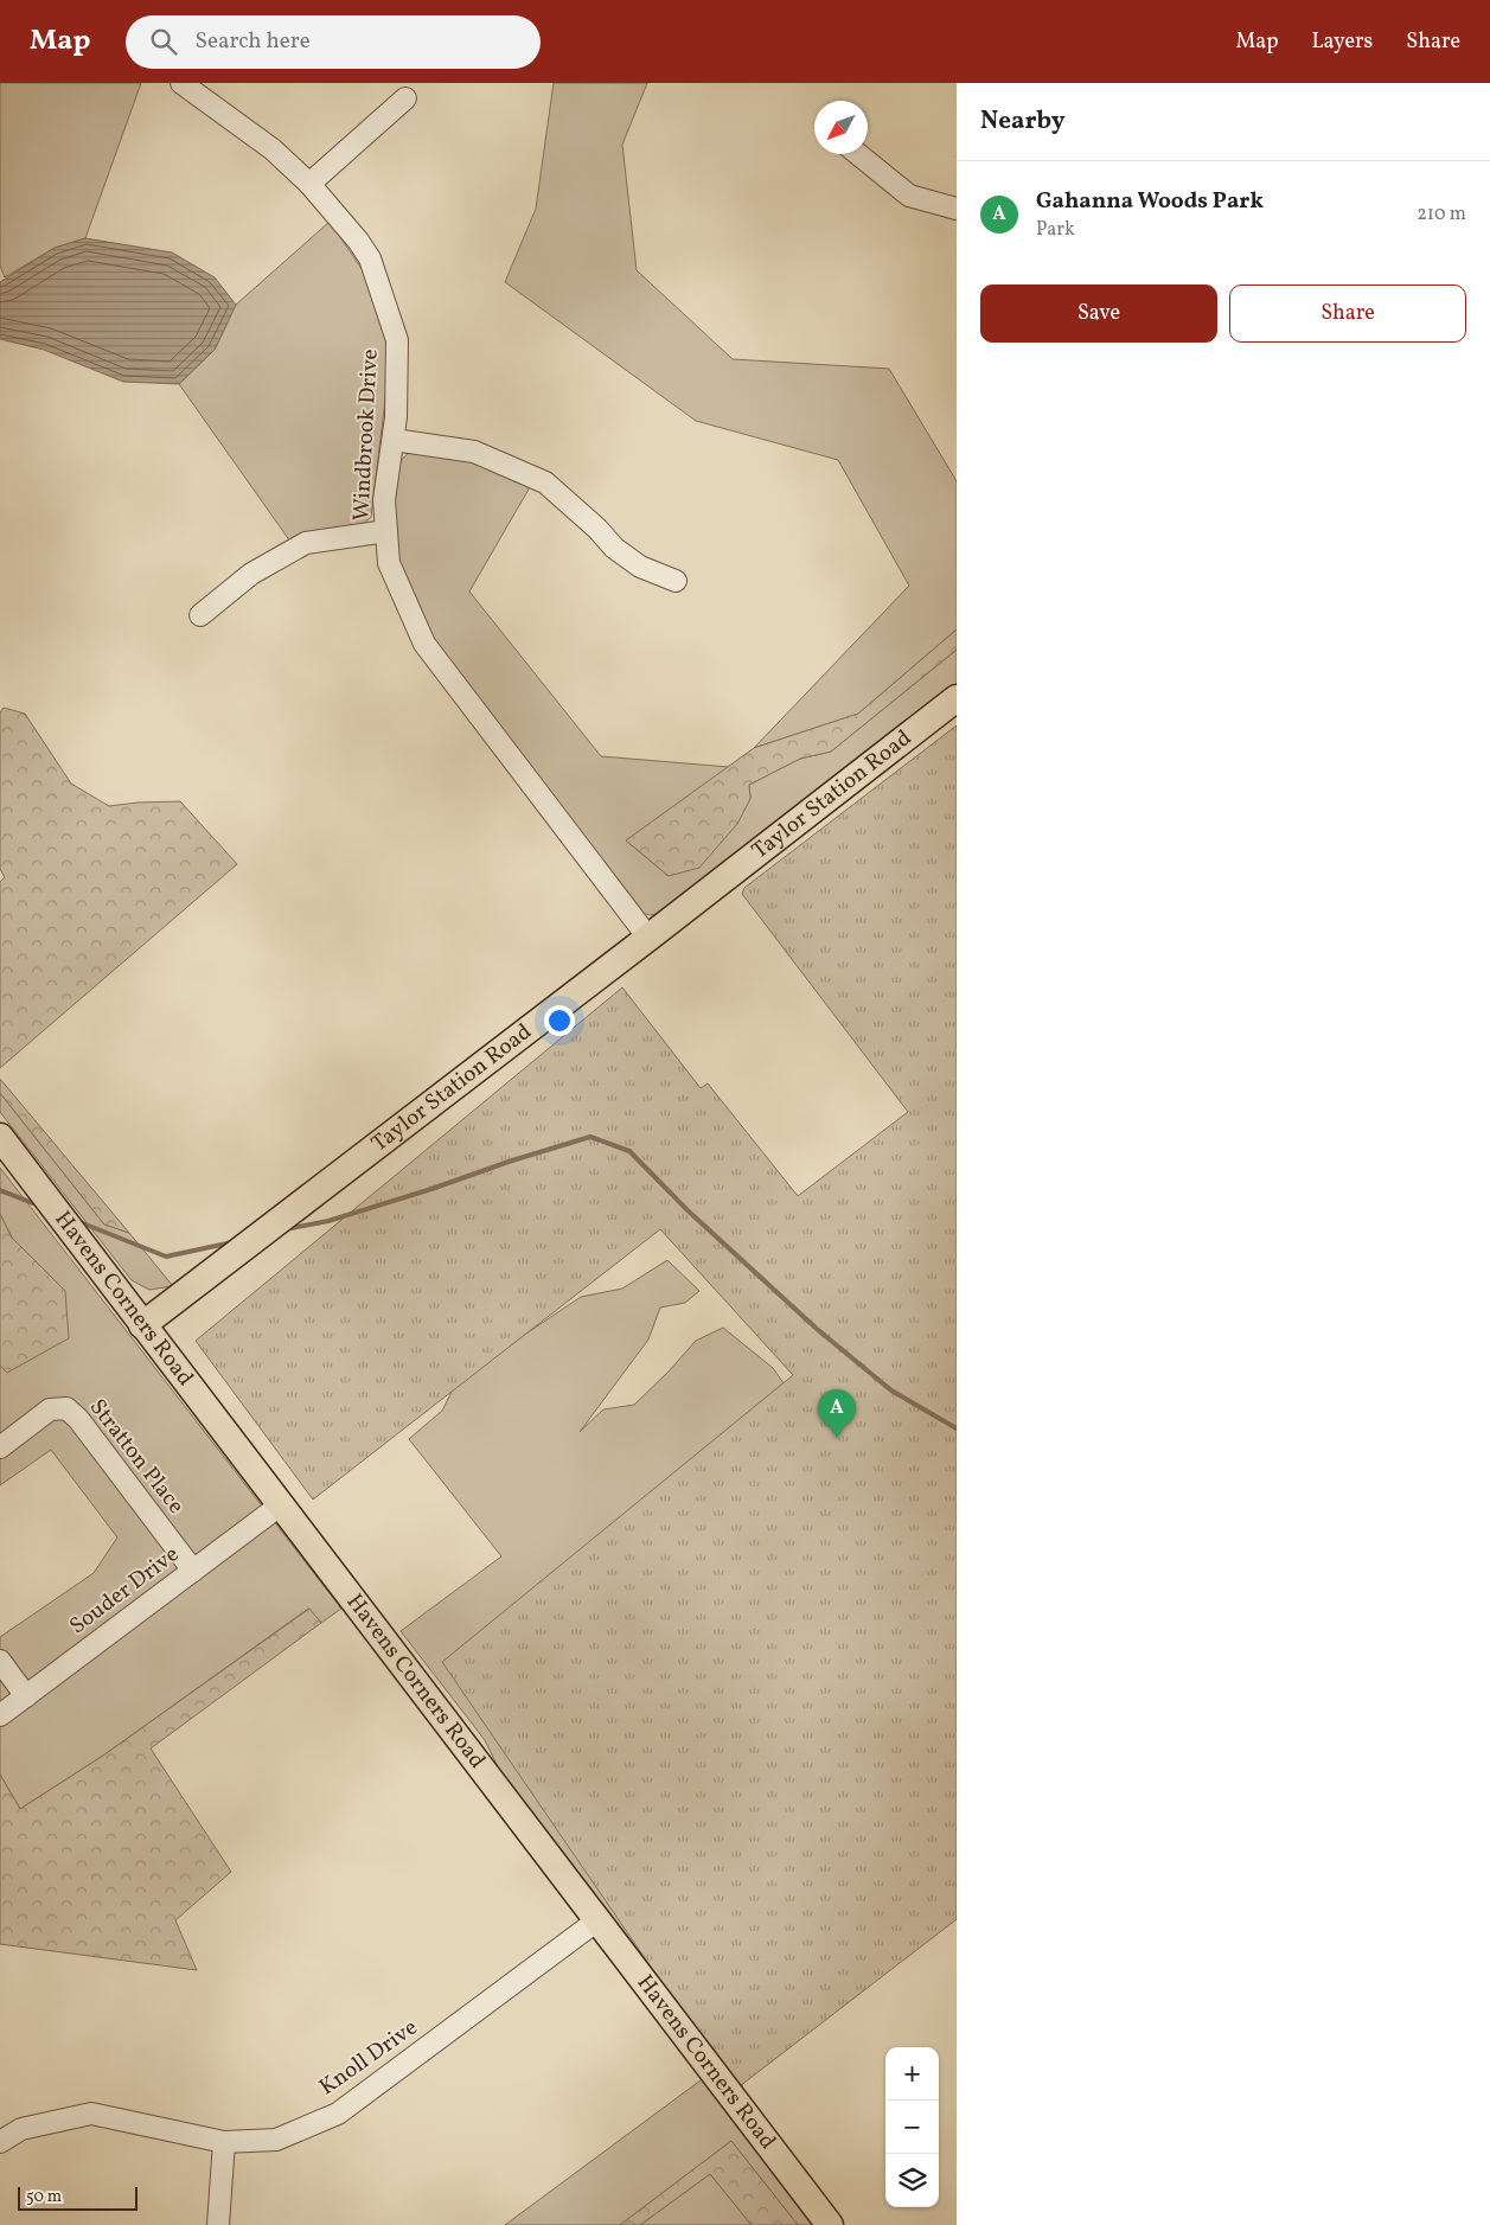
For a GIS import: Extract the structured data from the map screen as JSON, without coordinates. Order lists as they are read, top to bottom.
{
  "streets": {
    "main road": ["Taylor Station Road", "Havens Corners Road"],
    "street": [
      "Windbrook Drive",
      "Stratton Place",
      "Souder Drive",
      "Knoll Drive"
    ]
  },
  "crossings": [
    ["Windbrook Drive", "Taylor Station Road"],
    ["Taylor Station Road", "Havens Corners Road"],
    ["Havens Corners Road", "Souder Drive"],
    ["Havens Corners Road", "Knoll Drive"],
    ["Stratton Place", "Souder Drive"]
  ],
  "scale_bar": "50 m",
  "north": "bottom left",
  "page": {
    "header": "Map",
    "search": "Search here",
    "nav": ["Map", "Layers", "Share"],
    "heading": "Nearby",
    "list": [
      {
        "mark": "A",
        "name": "Gahanna Woods Park",
        "note": "Park",
        "value": "210 m"
      }
    ],
    "buttons": ["Save", "Share"],
    "pins": "A",
    "map_buttons": ["+", "−"],
    "scale": "50 m"
  }
}
